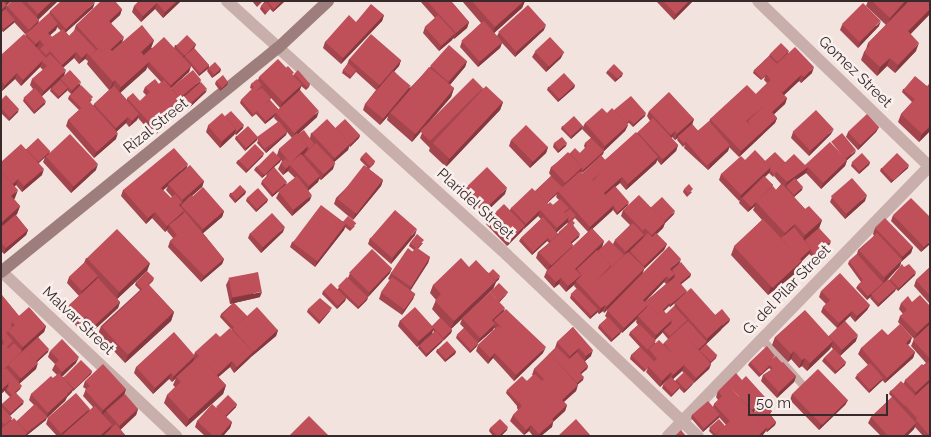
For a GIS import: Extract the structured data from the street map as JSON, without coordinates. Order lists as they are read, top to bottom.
{
  "streets": {
    "street": [
      "Gomez Street",
      "Rizal Street",
      "Plaridel Street",
      "G. del Pilar Street",
      "Malvar Street"
    ]
  },
  "crossings": [
    ["Gomez Street", "G. del Pilar Street"],
    ["Rizal Street", "Plaridel Street"],
    ["Rizal Street", "Malvar Street"],
    ["Plaridel Street", "G. del Pilar Street"]
  ],
  "scale_bar": "50 m"
}
